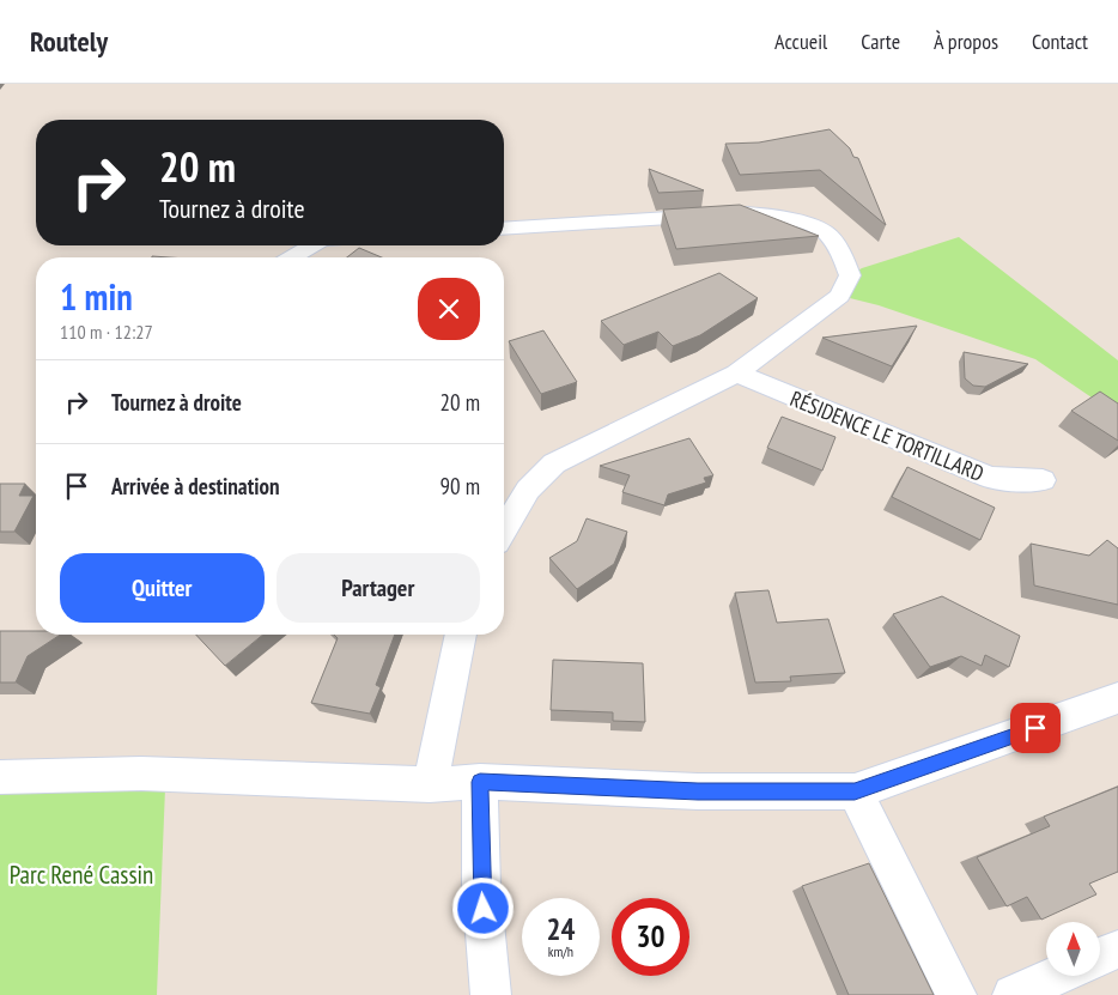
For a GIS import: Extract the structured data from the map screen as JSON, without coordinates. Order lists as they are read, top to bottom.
{
  "streets": {
    "street": ["RÉSIDENCE LE TORTILLARD"]
  },
  "parks": ["Parc René Cassin"],
  "north": "top",
  "page": {
    "header": "Routely",
    "nav": [
      "Accueil",
      "Carte",
      "À propos",
      "Contact"
    ],
    "turn": ["20 m", "Tournez à droite"],
    "heading": ["1 min", "110 m · 12:27"],
    "list": [
      {
        "name": "Tournez à droite",
        "value": "20 m"
      },
      {
        "name": "Arrivée à destination",
        "value": "90 m"
      }
    ],
    "buttons": ["Quitter", "Partager"],
    "speed": "24 km/h",
    "limit": "30"
  }
}
